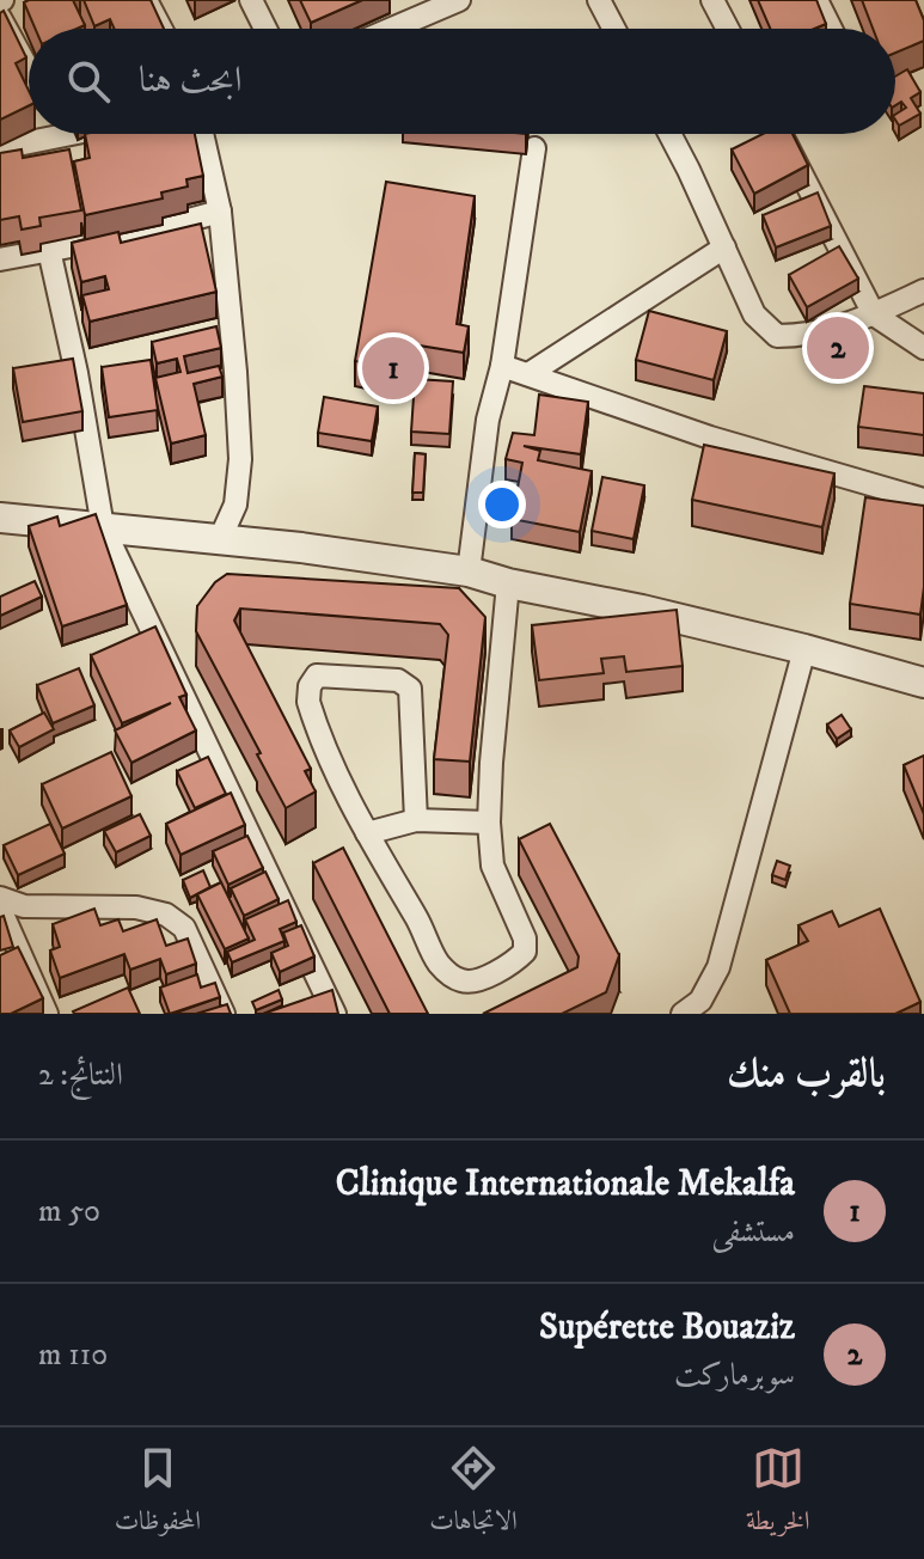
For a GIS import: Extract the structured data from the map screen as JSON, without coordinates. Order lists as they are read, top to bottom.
{
  "page": {
    "search": "ابحث هنا",
    "pins": ["2", "1"],
    "heading": ["بالقرب منك", "النتائج: 2"],
    "list": [
      {
        "mark": "1",
        "name": "Clinique Internationale Mekalfa",
        "note": "مستشفى",
        "value": "50 m"
      },
      {
        "mark": "2",
        "name": "Supérette Bouaziz",
        "note": "سوبرماركت",
        "value": "110 m"
      }
    ],
    "nav": ["الخريطة", "الاتجاهات", "المحفوظات"]
  }
}
